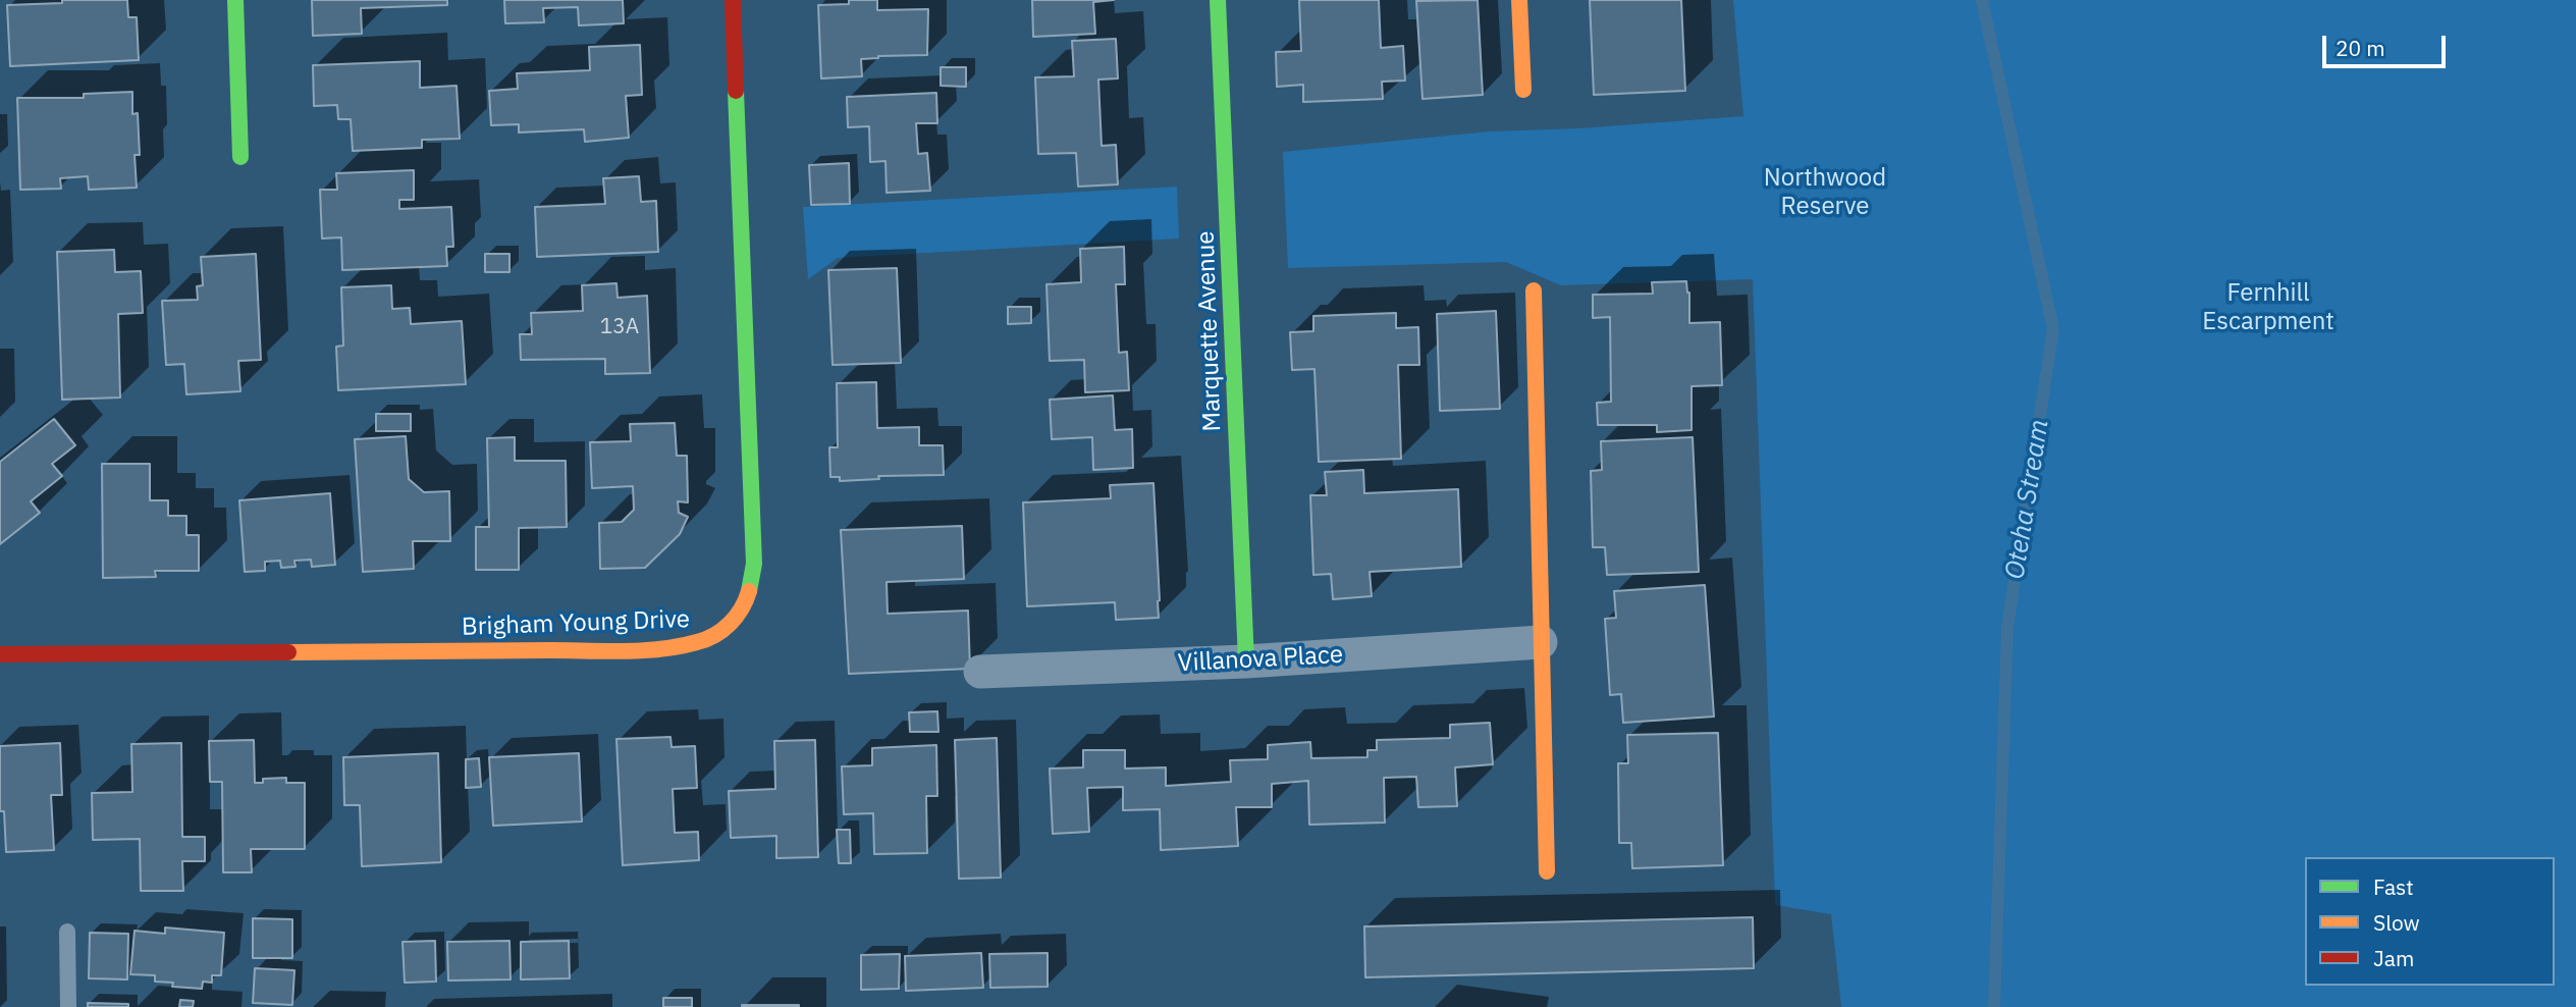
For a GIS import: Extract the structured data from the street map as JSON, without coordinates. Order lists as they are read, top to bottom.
{
  "streets": {
    "street": ["Marquette Avenue", "Brigham Young Drive", "Villanova Place"]
  },
  "crossings": [
    ["Marquette Avenue", "Villanova Place"]
  ],
  "water": ["Oteha Stream"],
  "parks": ["Northwood Reserve", "Fernhill Escarpment"],
  "house_numbers": ["13A"],
  "legend": ["Fast", "Slow", "Jam"],
  "scale_bar": "20 m"
}
